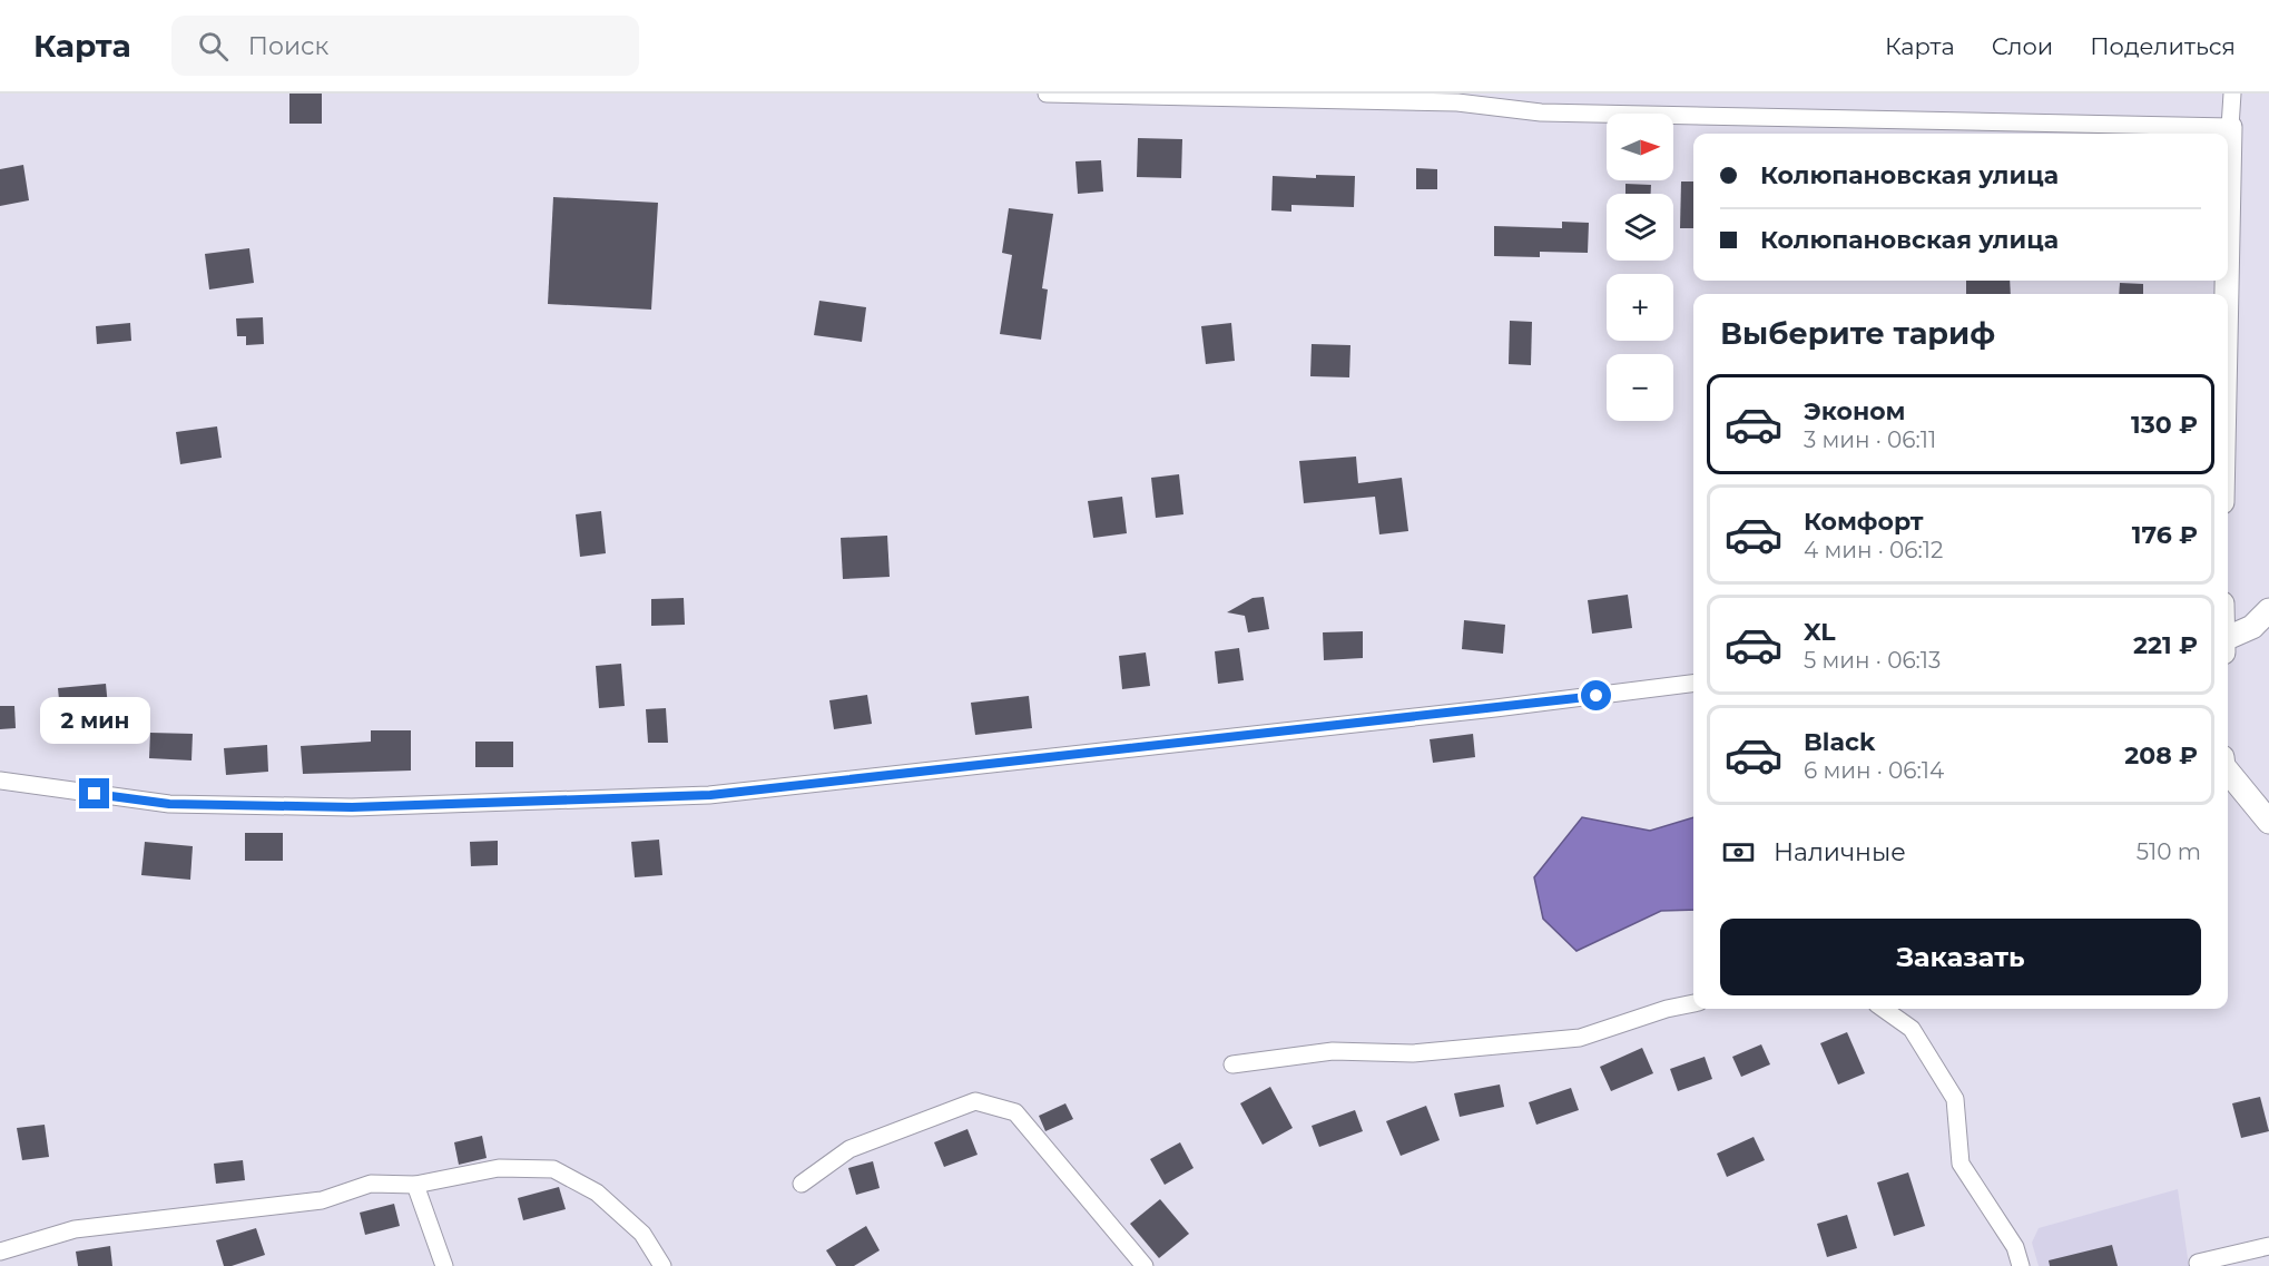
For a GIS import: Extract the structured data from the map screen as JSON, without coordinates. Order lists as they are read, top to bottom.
{
  "north": "right",
  "page": {
    "header": "Карта",
    "search": "Поиск",
    "nav": ["Карта", "Слои", "Поделиться"],
    "map_buttons": ["+", "−"],
    "banner": ["Колюпановская улица", "Колюпановская улица"],
    "heading": "Выберите тариф",
    "list": [
      {
        "name": "Эконом",
        "note": "3 мин · 06:11",
        "value": "130 ₽"
      },
      {
        "name": "Комфорт",
        "note": "4 мин · 06:12",
        "value": "176 ₽"
      },
      {
        "name": "XL",
        "note": "5 мин · 06:13",
        "value": "221 ₽"
      },
      {
        "name": "Black",
        "note": "6 мин · 06:14",
        "value": "208 ₽"
      }
    ],
    "bubble": "2 мин",
    "pay": ["Наличные", "510 m"],
    "buttons": "Заказать"
  }
}
